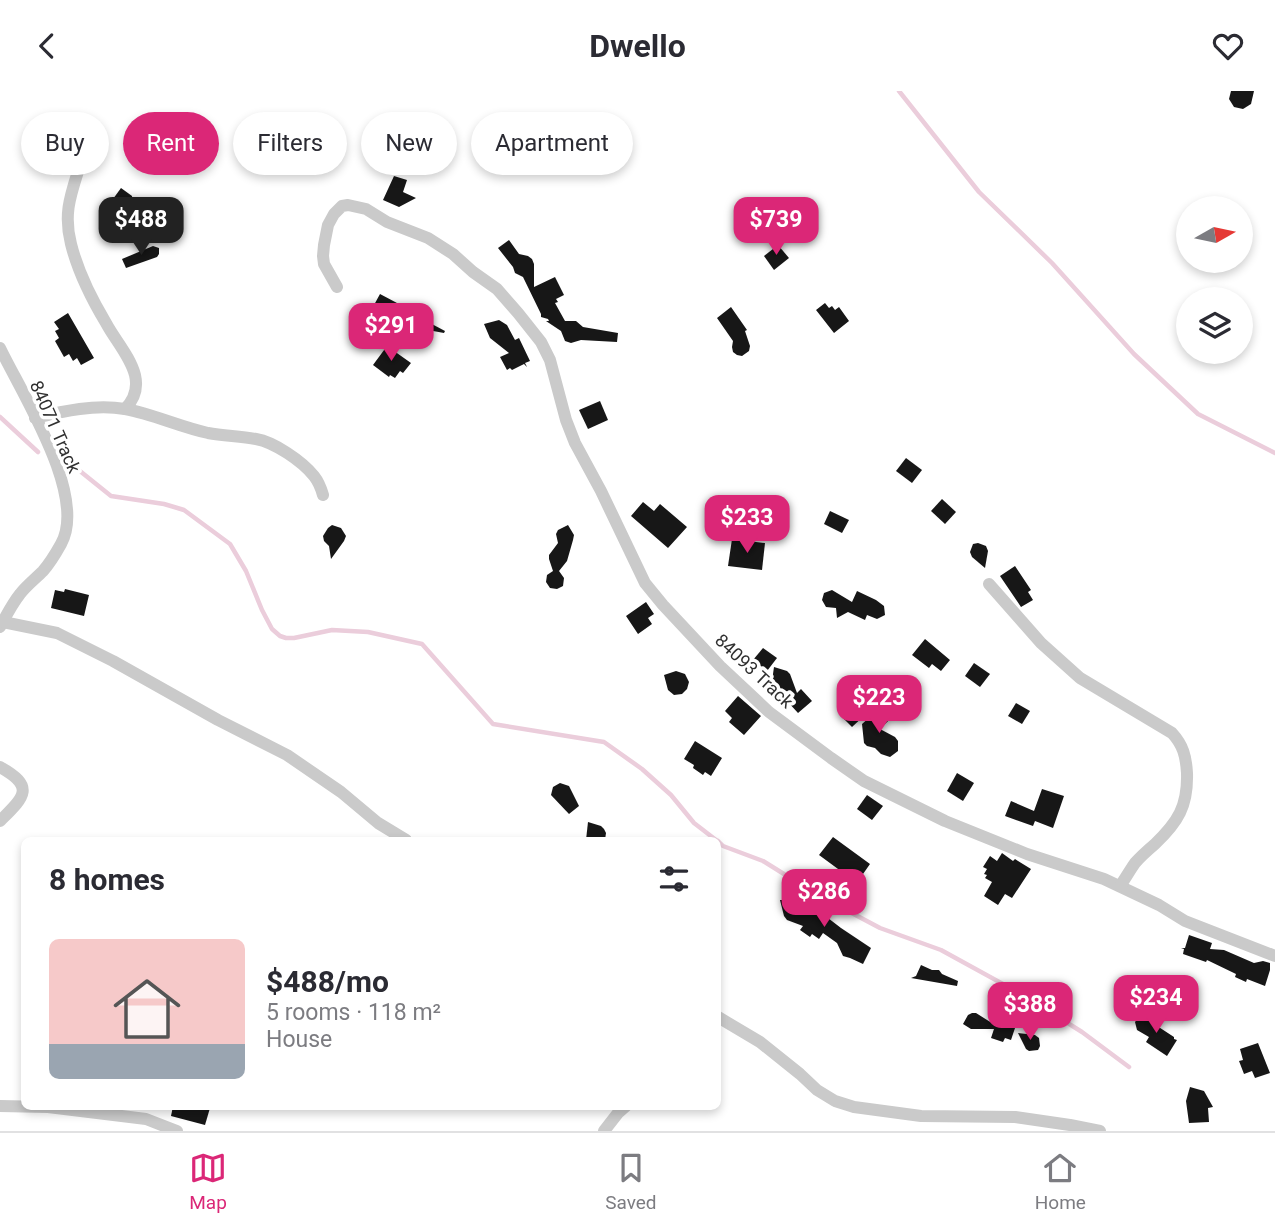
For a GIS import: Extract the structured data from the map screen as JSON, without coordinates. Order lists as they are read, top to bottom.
{
  "streets": {
    "street": ["84071 Track", "84093 Track"]
  },
  "north": "right",
  "page": {
    "header": "Dwello",
    "chip": [
      "Buy",
      "Rent",
      "Filters",
      "New",
      "Apartment"
    ],
    "price": [
      "$488",
      "$739",
      "$291",
      "$233",
      "$223",
      "$286",
      "$234",
      "$388"
    ],
    "heading": "8 homes",
    "list": [
      {
        "name": "$488/mo",
        "note": "5 rooms · 118 m² · House"
      }
    ],
    "tabs": ["Map", "Saved", "Home"]
  }
}
